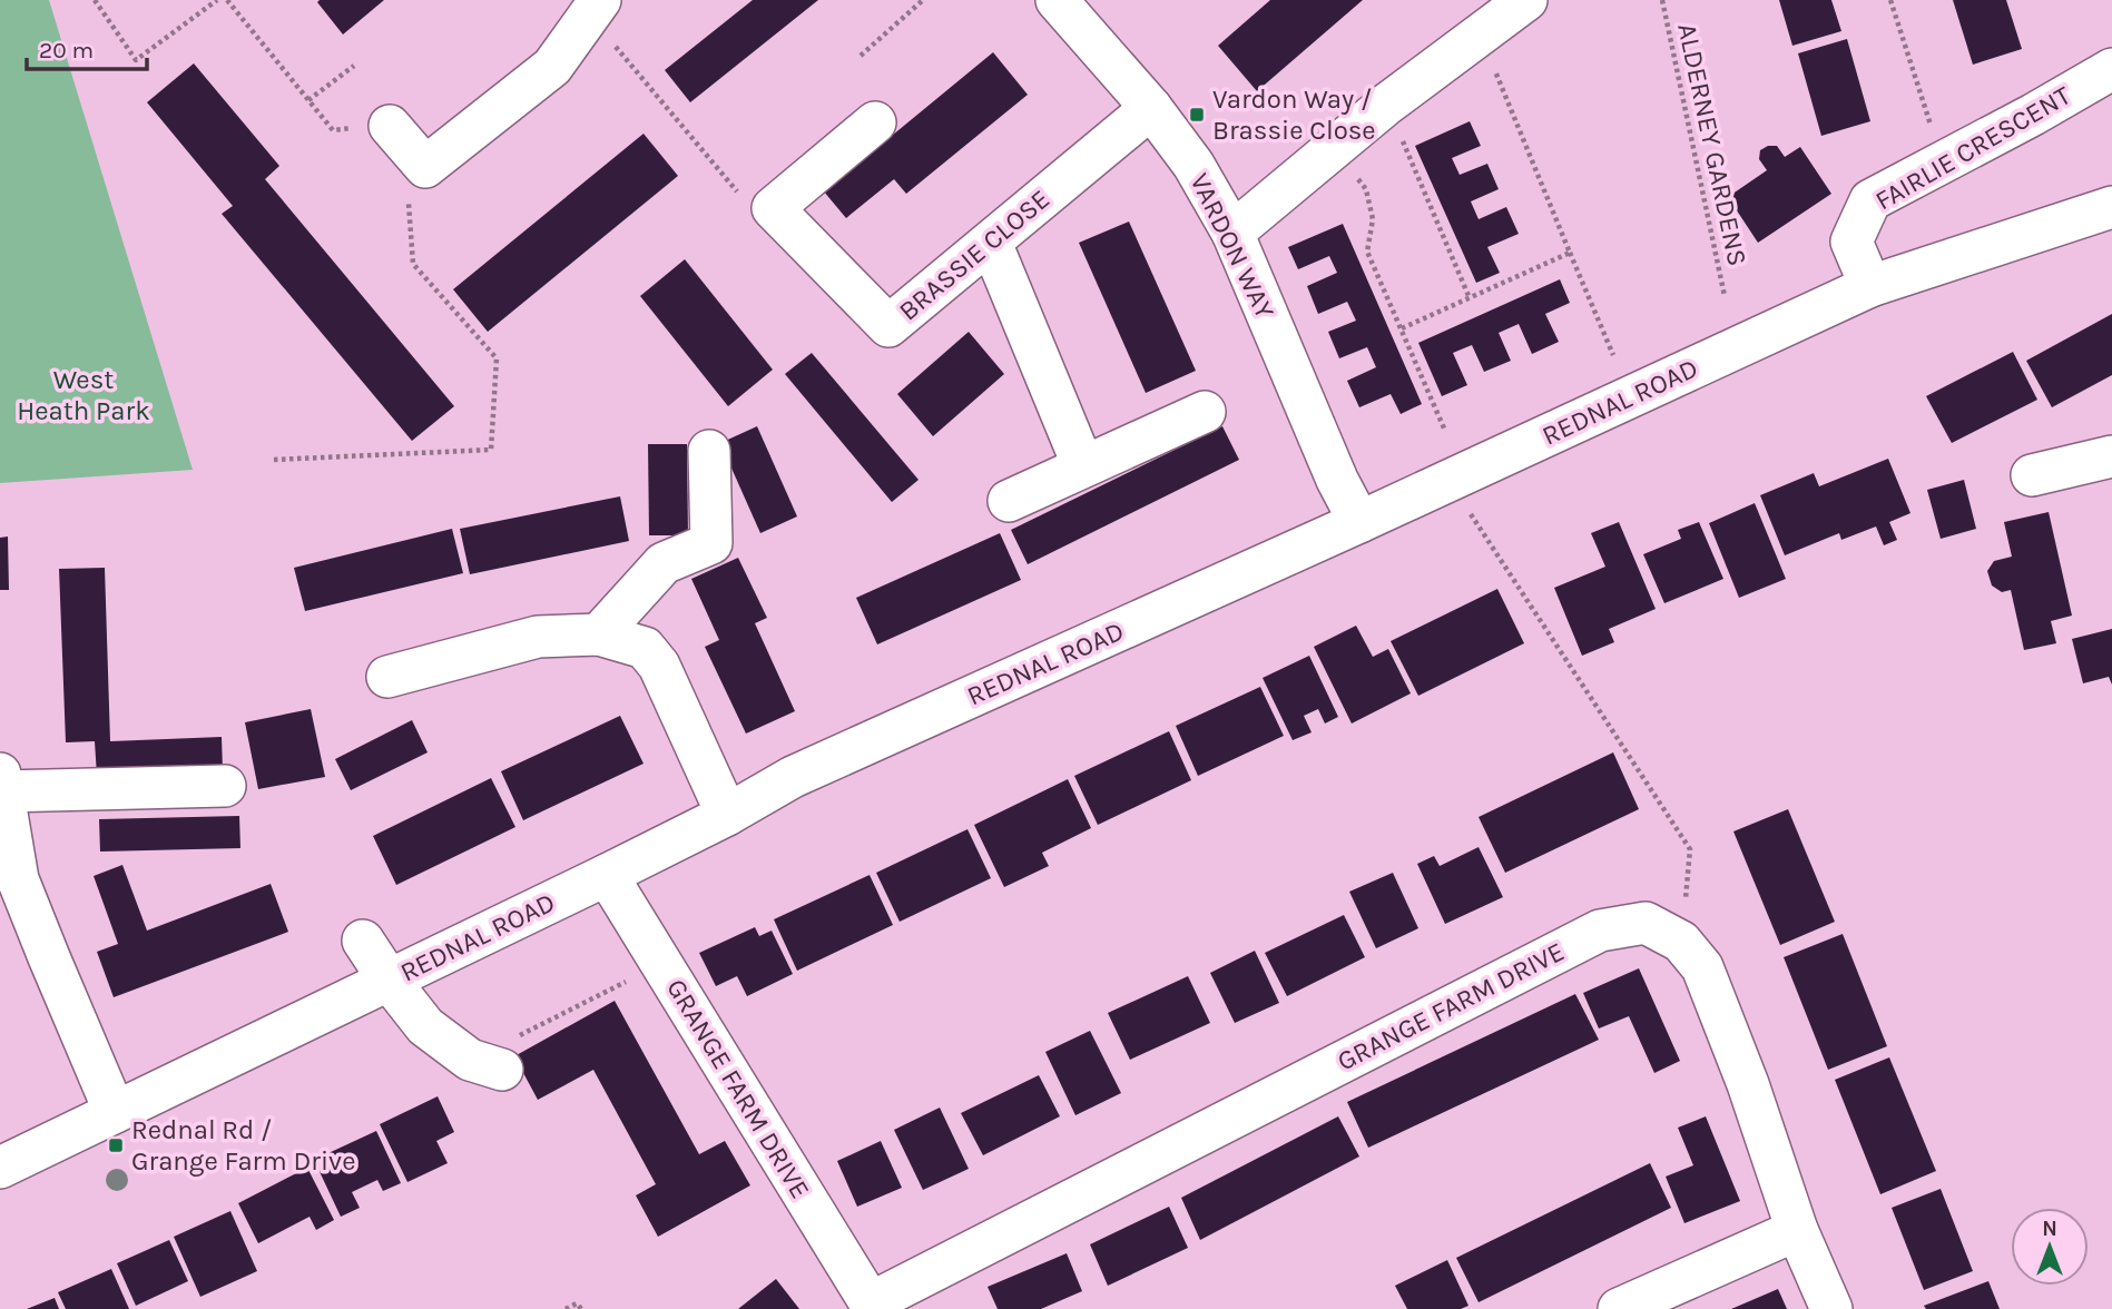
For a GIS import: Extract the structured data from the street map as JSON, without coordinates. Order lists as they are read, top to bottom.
{
  "streets": {
    "street": [
      "FAIRLIE CRESCENT",
      "VARDON WAY",
      "BRASSIE CLOSE",
      "REDNAL ROAD",
      "GRANGE FARM DRIVE"
    ],
    "path": ["ALDERNEY GARDENS"]
  },
  "crossings": [
    ["FAIRLIE CRESCENT", "REDNAL ROAD"],
    ["VARDON WAY", "BRASSIE CLOSE"],
    ["VARDON WAY", "REDNAL ROAD"],
    ["REDNAL ROAD", "GRANGE FARM DRIVE"]
  ],
  "parks": ["West Heath Park"],
  "places": {
    "transit": ["Vardon Way / Brassie Close", "Rednal Rd / Grange Farm Drive"]
  },
  "scale_bar": "20 m",
  "north": "top"
}
